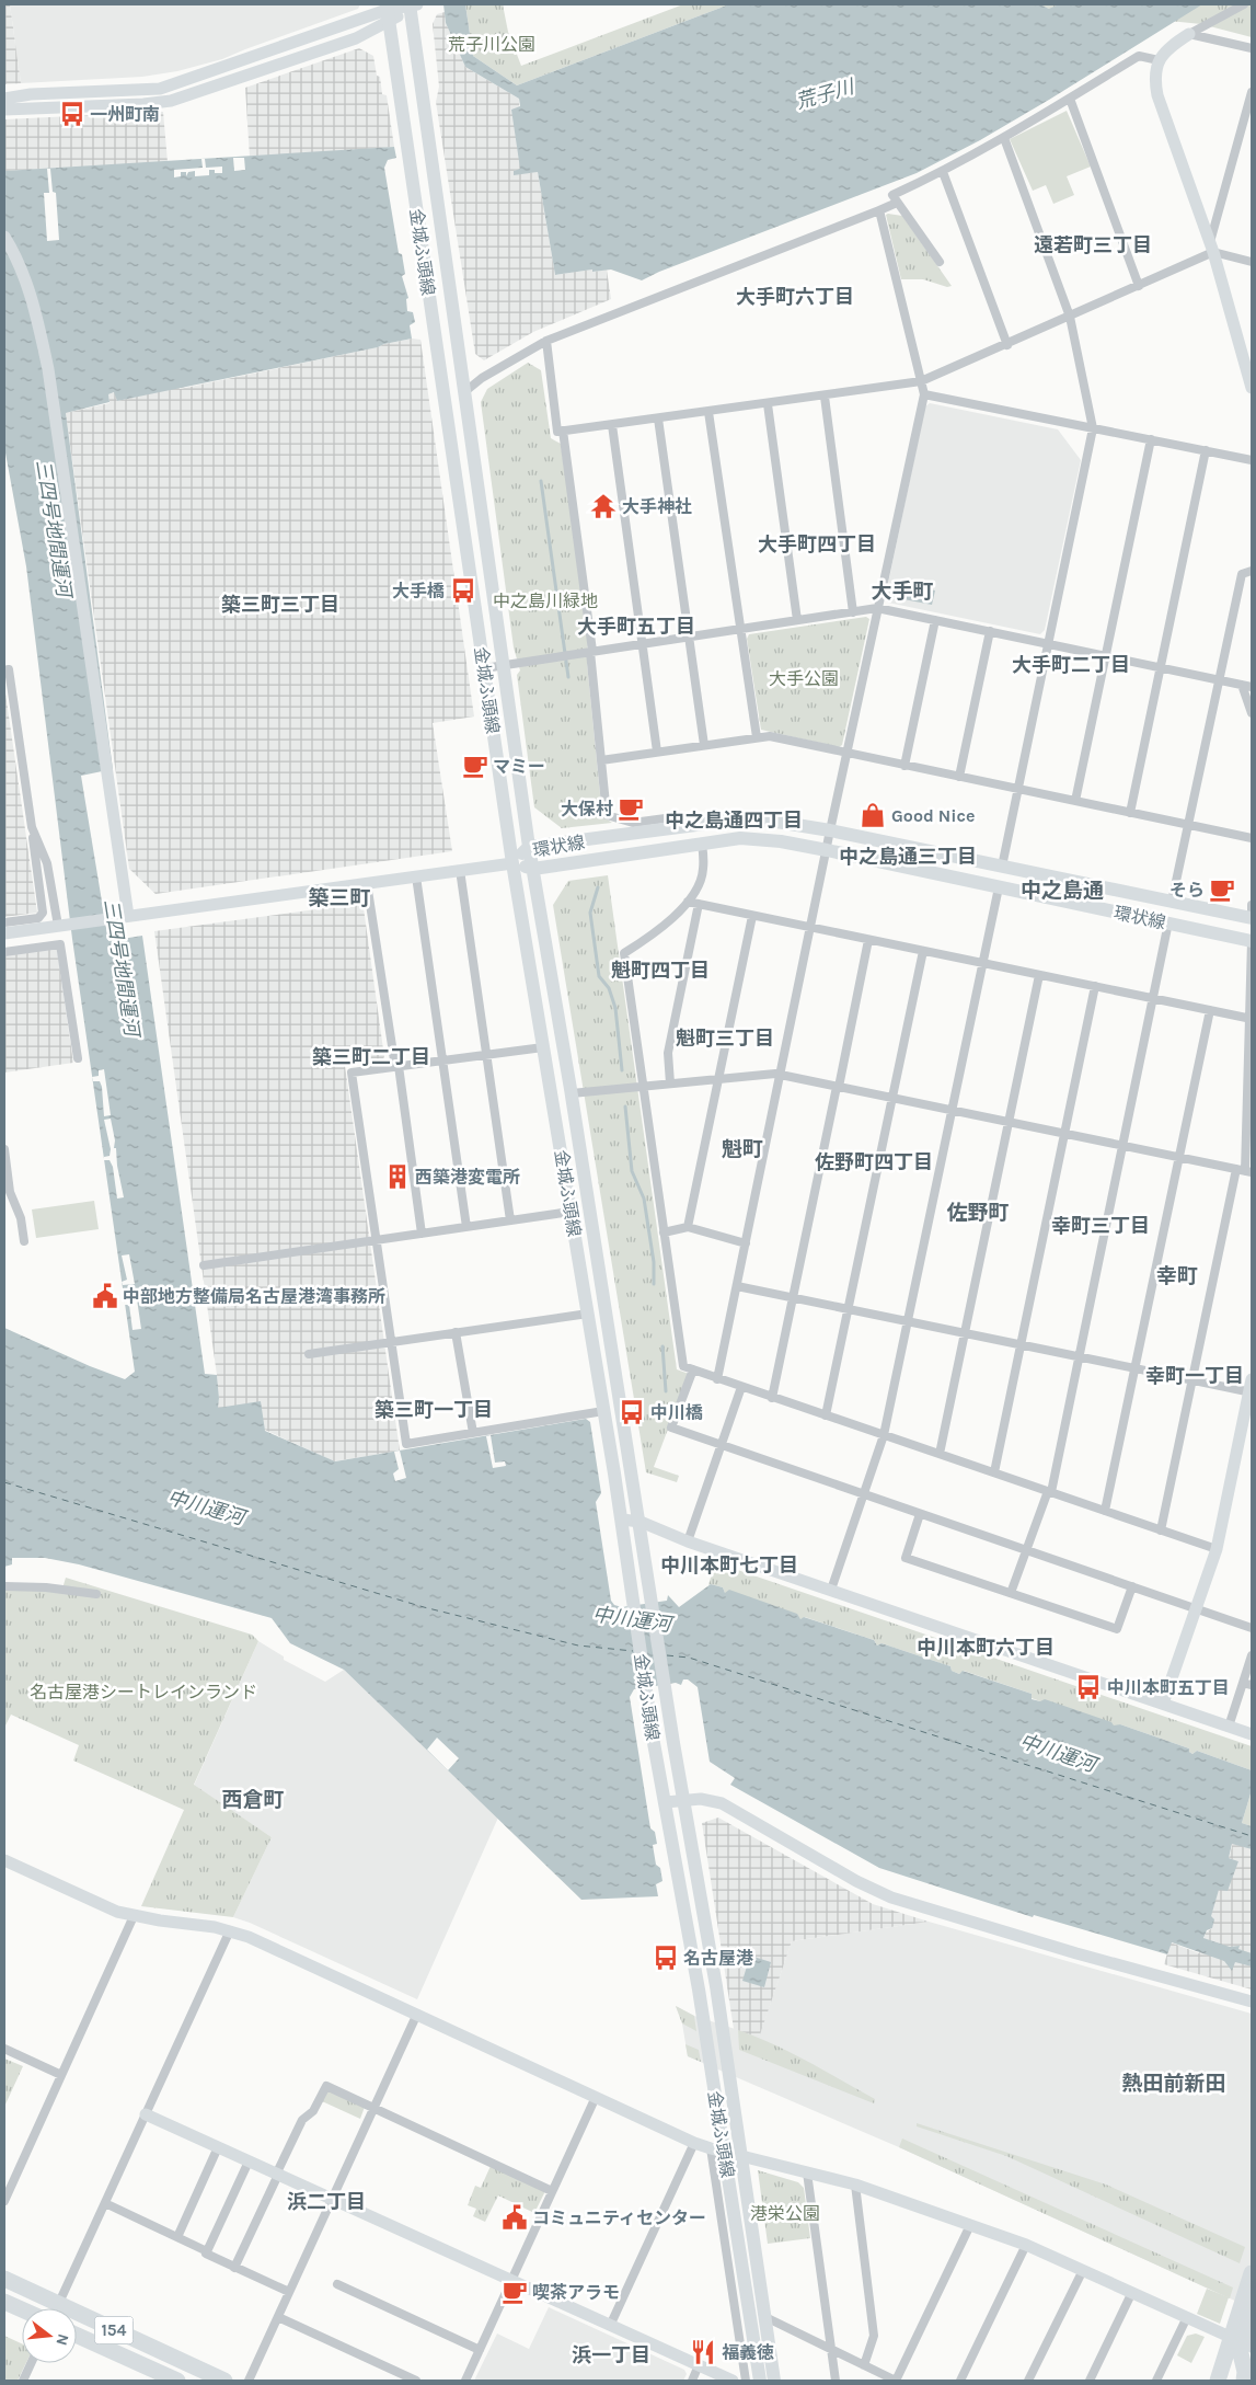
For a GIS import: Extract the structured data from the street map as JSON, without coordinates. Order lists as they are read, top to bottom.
{
  "streets": {
    "highway": ["154"],
    "main road": ["金城ふ頭線", "環状線"]
  },
  "crossings": [
    ["金城ふ頭線", "環状線"]
  ],
  "districts": [
    "遠若町三丁目",
    "大手町六丁目",
    "大手町四丁目",
    "大手町",
    "築三町三丁目",
    "大手町五丁目",
    "大手町二丁目",
    "中之島通四丁目",
    "中之島通三丁目",
    "中之島通",
    "築三町",
    "魁町四丁目",
    "魁町三丁目",
    "築三町二丁目",
    "魁町",
    "佐野町四丁目",
    "佐野町",
    "幸町三丁目",
    "幸町",
    "幸町一丁目",
    "築三町一丁目",
    "中川本町七丁目",
    "中川本町六丁目",
    "西倉町",
    "熱田前新田",
    "浜二丁目",
    "浜一丁目"
  ],
  "water": ["荒子川", "三四号地間運河", "中川運河"],
  "parks": [
    "荒子川公園",
    "中之島川緑地",
    "大手公園",
    "名古屋港シートレインランド",
    "港栄公園"
  ],
  "places": {
    "bus stop": [
      "一州町南",
      "大手橋",
      "中川橋",
      "中川本町五丁目",
      "名古屋港"
    ],
    "temple": ["大手神社"],
    "cafe": [
      "マミー",
      "大保村",
      "そら",
      "喫茶アラモ"
    ],
    "shop": ["Good Nice"],
    "building": ["西築港変電所"],
    "public building": ["中部地方整備局名古屋港湾事務所", "コミュニティセンター"],
    "restaurant": ["福義徳"]
  },
  "north": "right"
}
